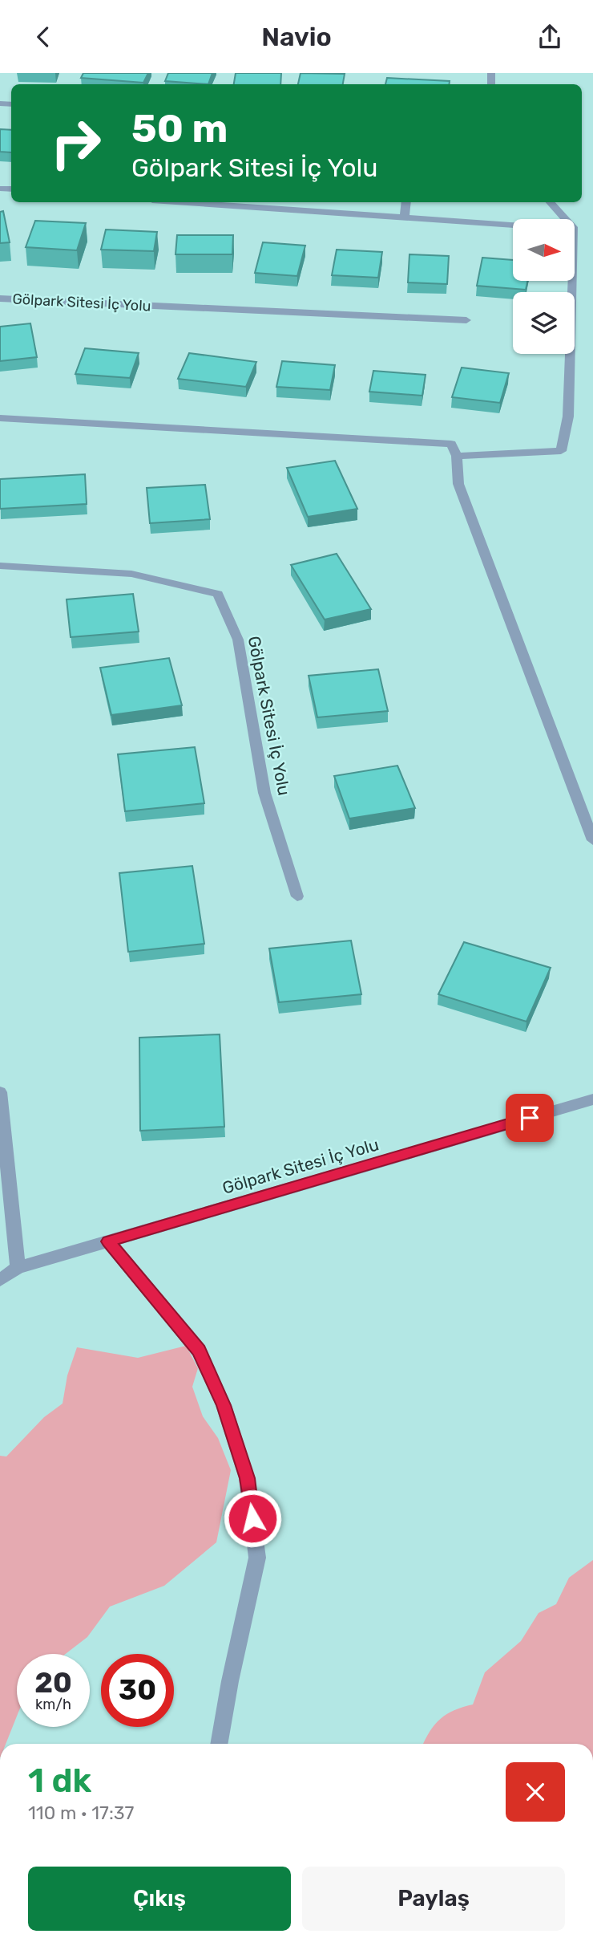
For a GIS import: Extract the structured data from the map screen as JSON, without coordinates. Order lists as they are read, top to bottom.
{
  "streets": {
    "street": ["Gölpark Sitesi İç Yolu"]
  },
  "north": "right",
  "page": {
    "header": "Navio",
    "turn": ["50 m", "Gölpark Sitesi İç Yolu"],
    "speed": "20 km/h",
    "limit": "30",
    "heading": ["1 dk", "110 m · 17:37"],
    "buttons": ["Çıkış", "Paylaş"]
  }
}
